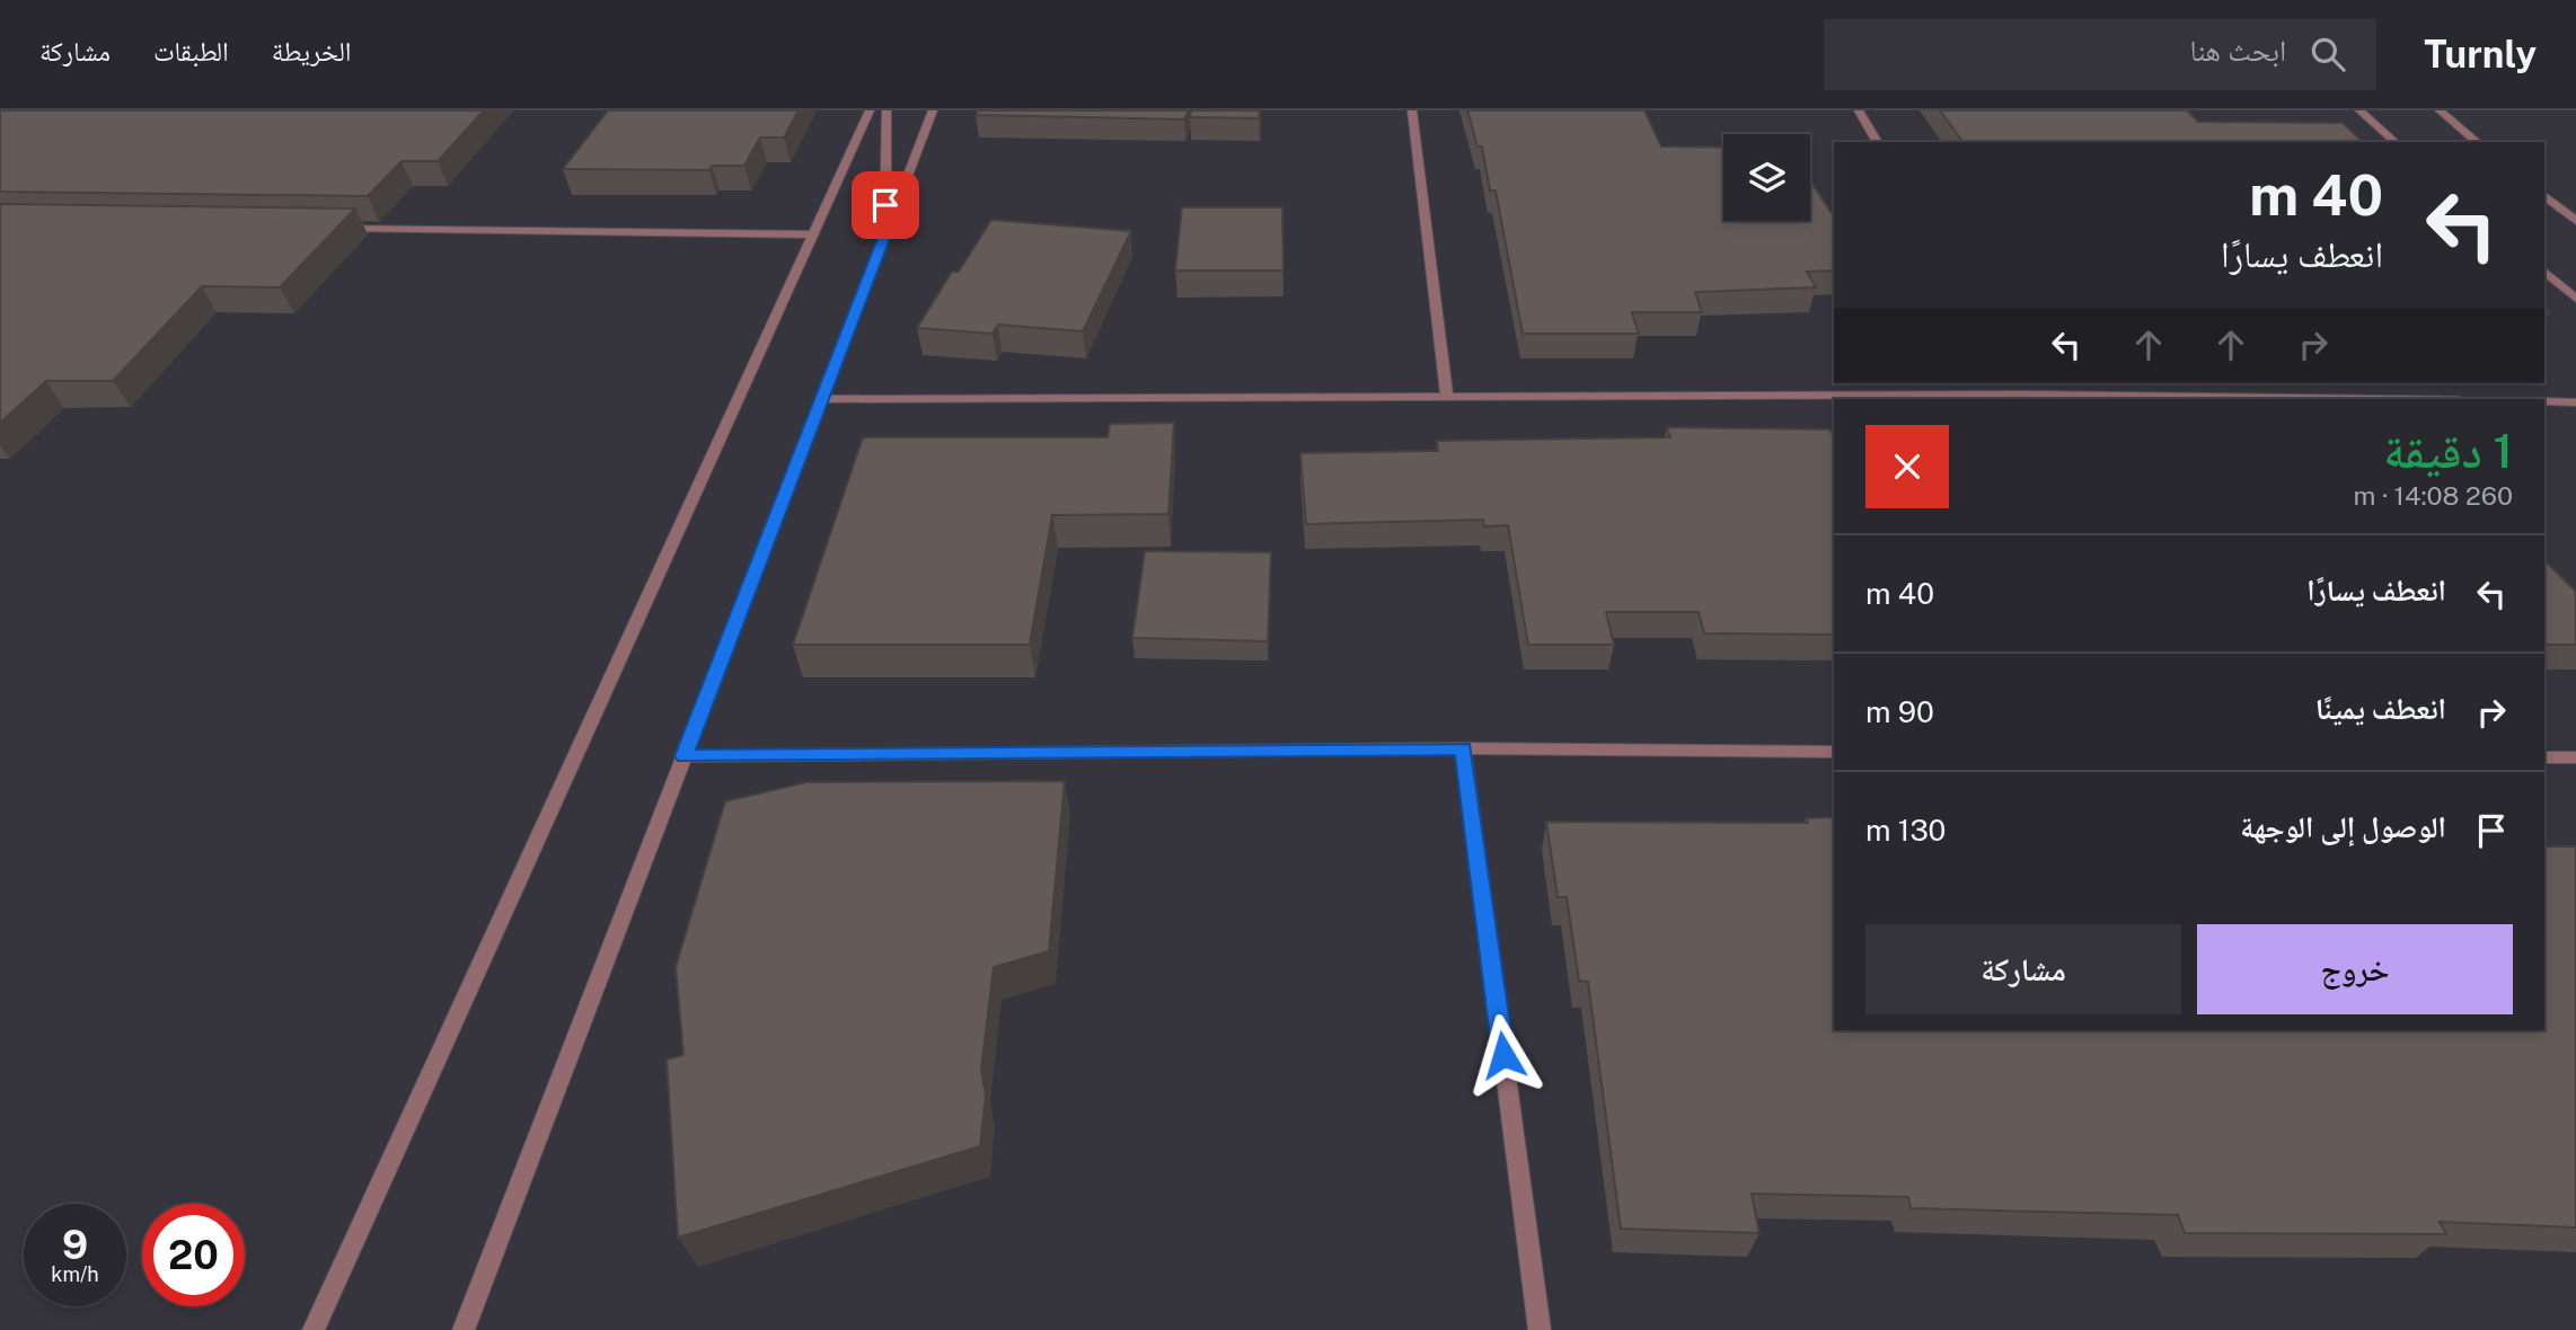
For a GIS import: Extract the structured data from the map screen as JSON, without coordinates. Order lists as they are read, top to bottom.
{
  "page": {
    "header": "Turnly",
    "search": "ابحث هنا",
    "nav": ["الخريطة", "الطبقات", "مشاركة"],
    "turn": ["40 m", "انعطف يسارًا"],
    "heading": ["1 دقيقة", "260 m · 14:08"],
    "list": [
      {
        "name": "انعطف يسارًا",
        "value": "40 m"
      },
      {
        "name": "انعطف يمينًا",
        "value": "90 m"
      },
      {
        "name": "الوصول إلى الوجهة",
        "value": "130 m"
      }
    ],
    "buttons": ["خروج", "مشاركة"],
    "speed": "9 km/h",
    "limit": "20"
  }
}
